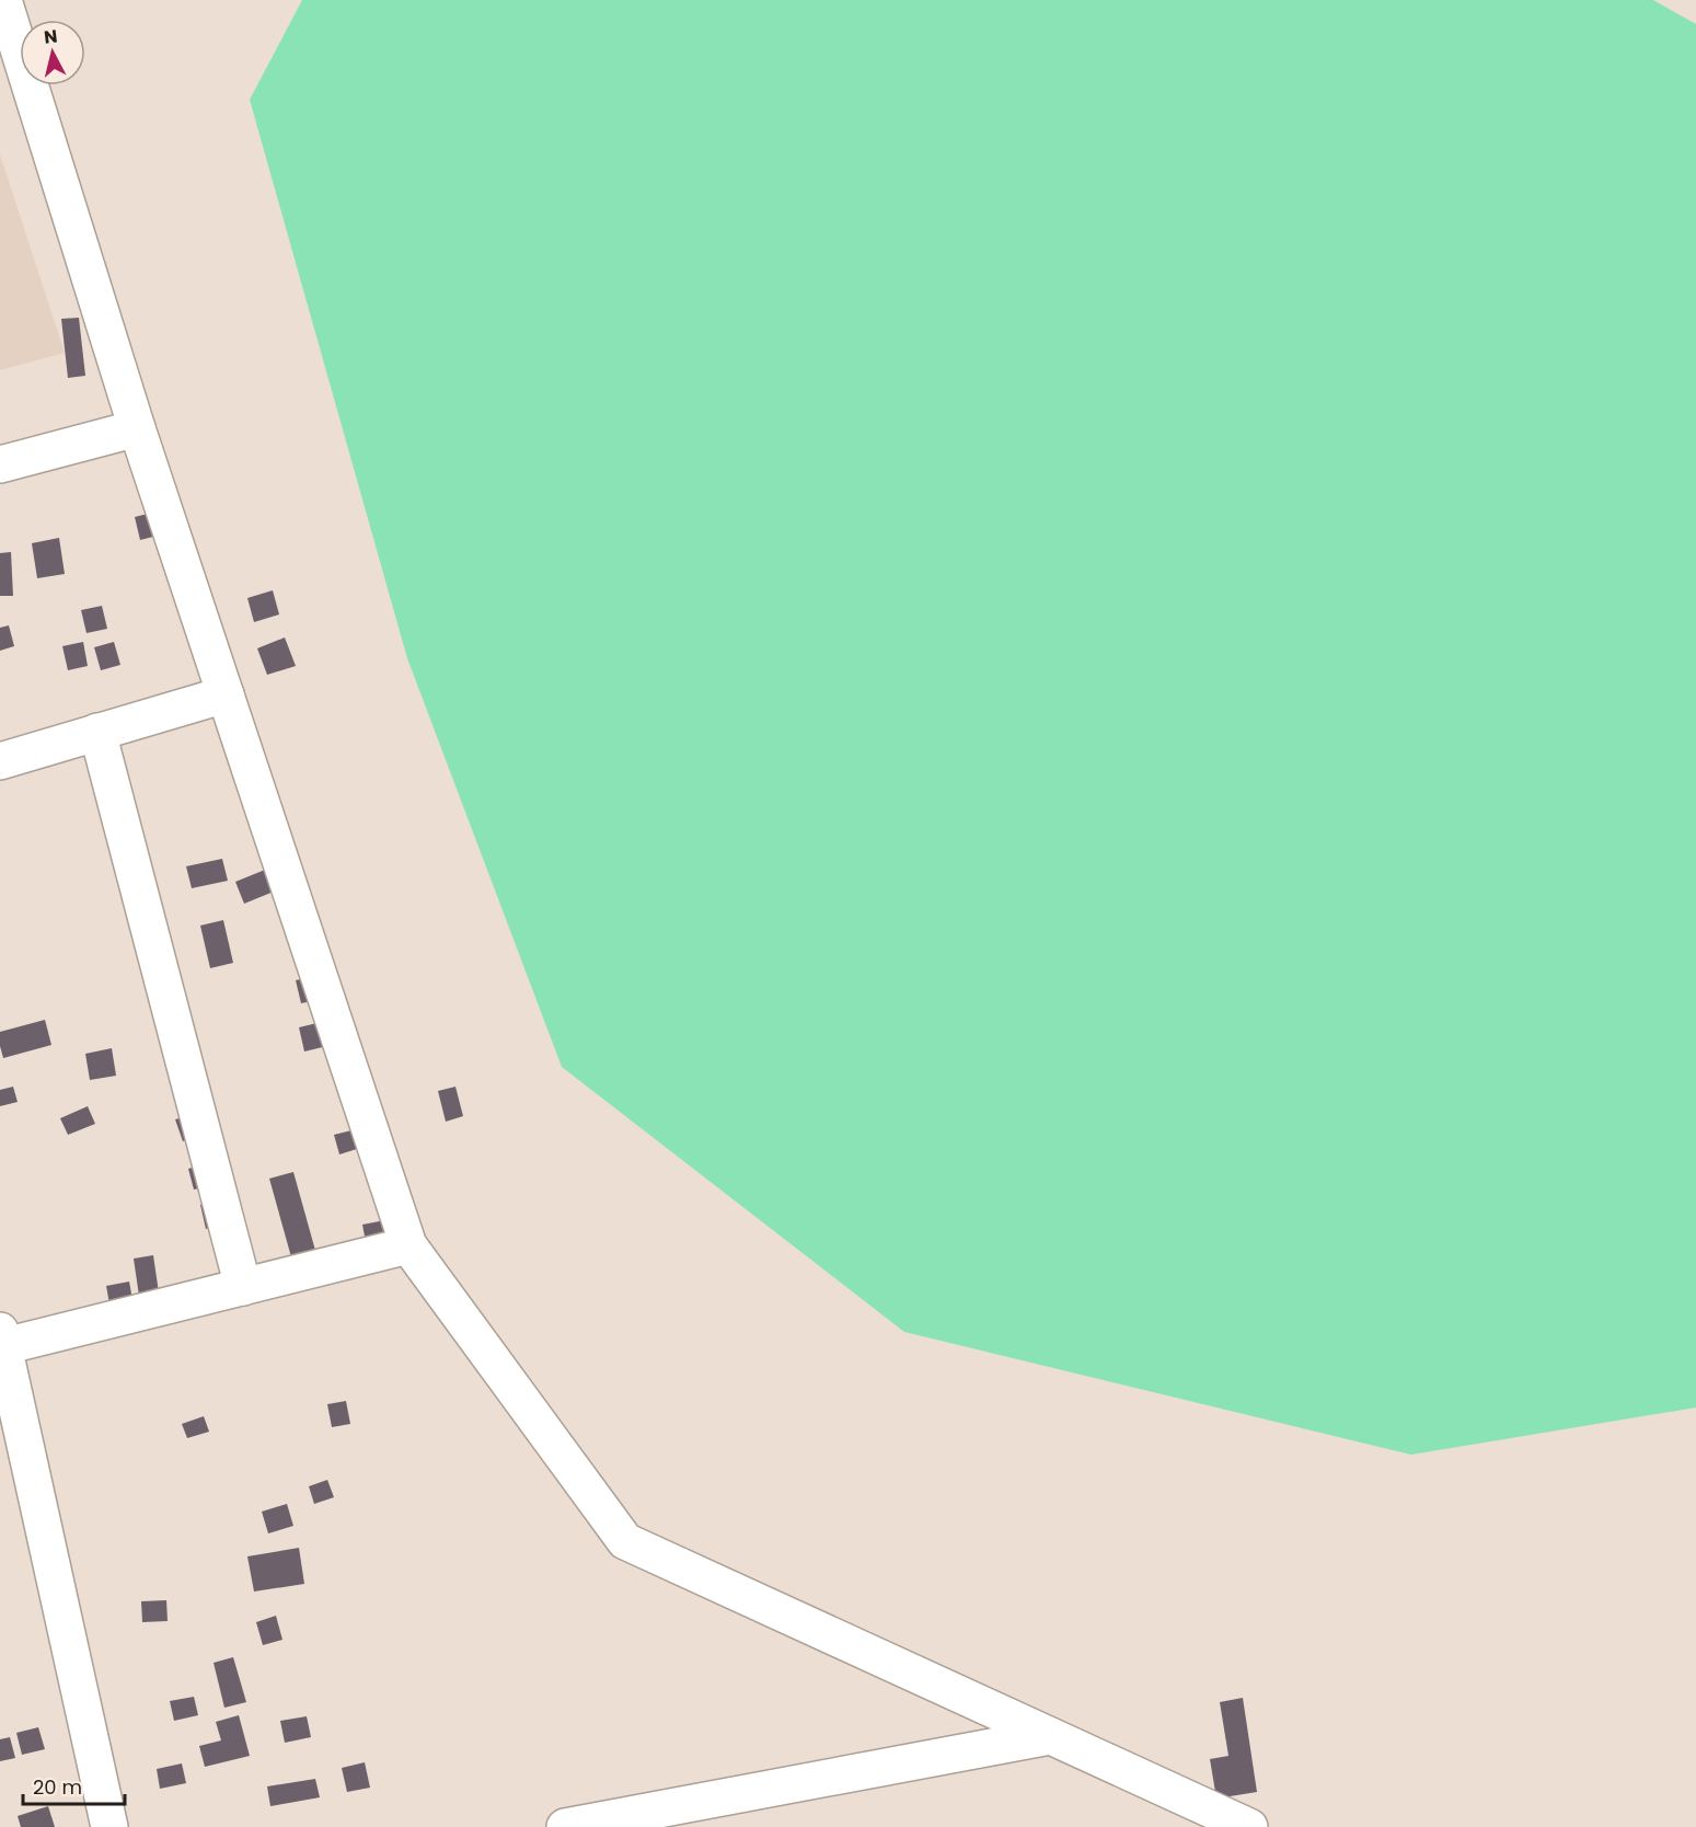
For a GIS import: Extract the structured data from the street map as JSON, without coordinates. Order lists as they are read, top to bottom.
{
  "scale_bar": "20 m",
  "north": "top"
}
